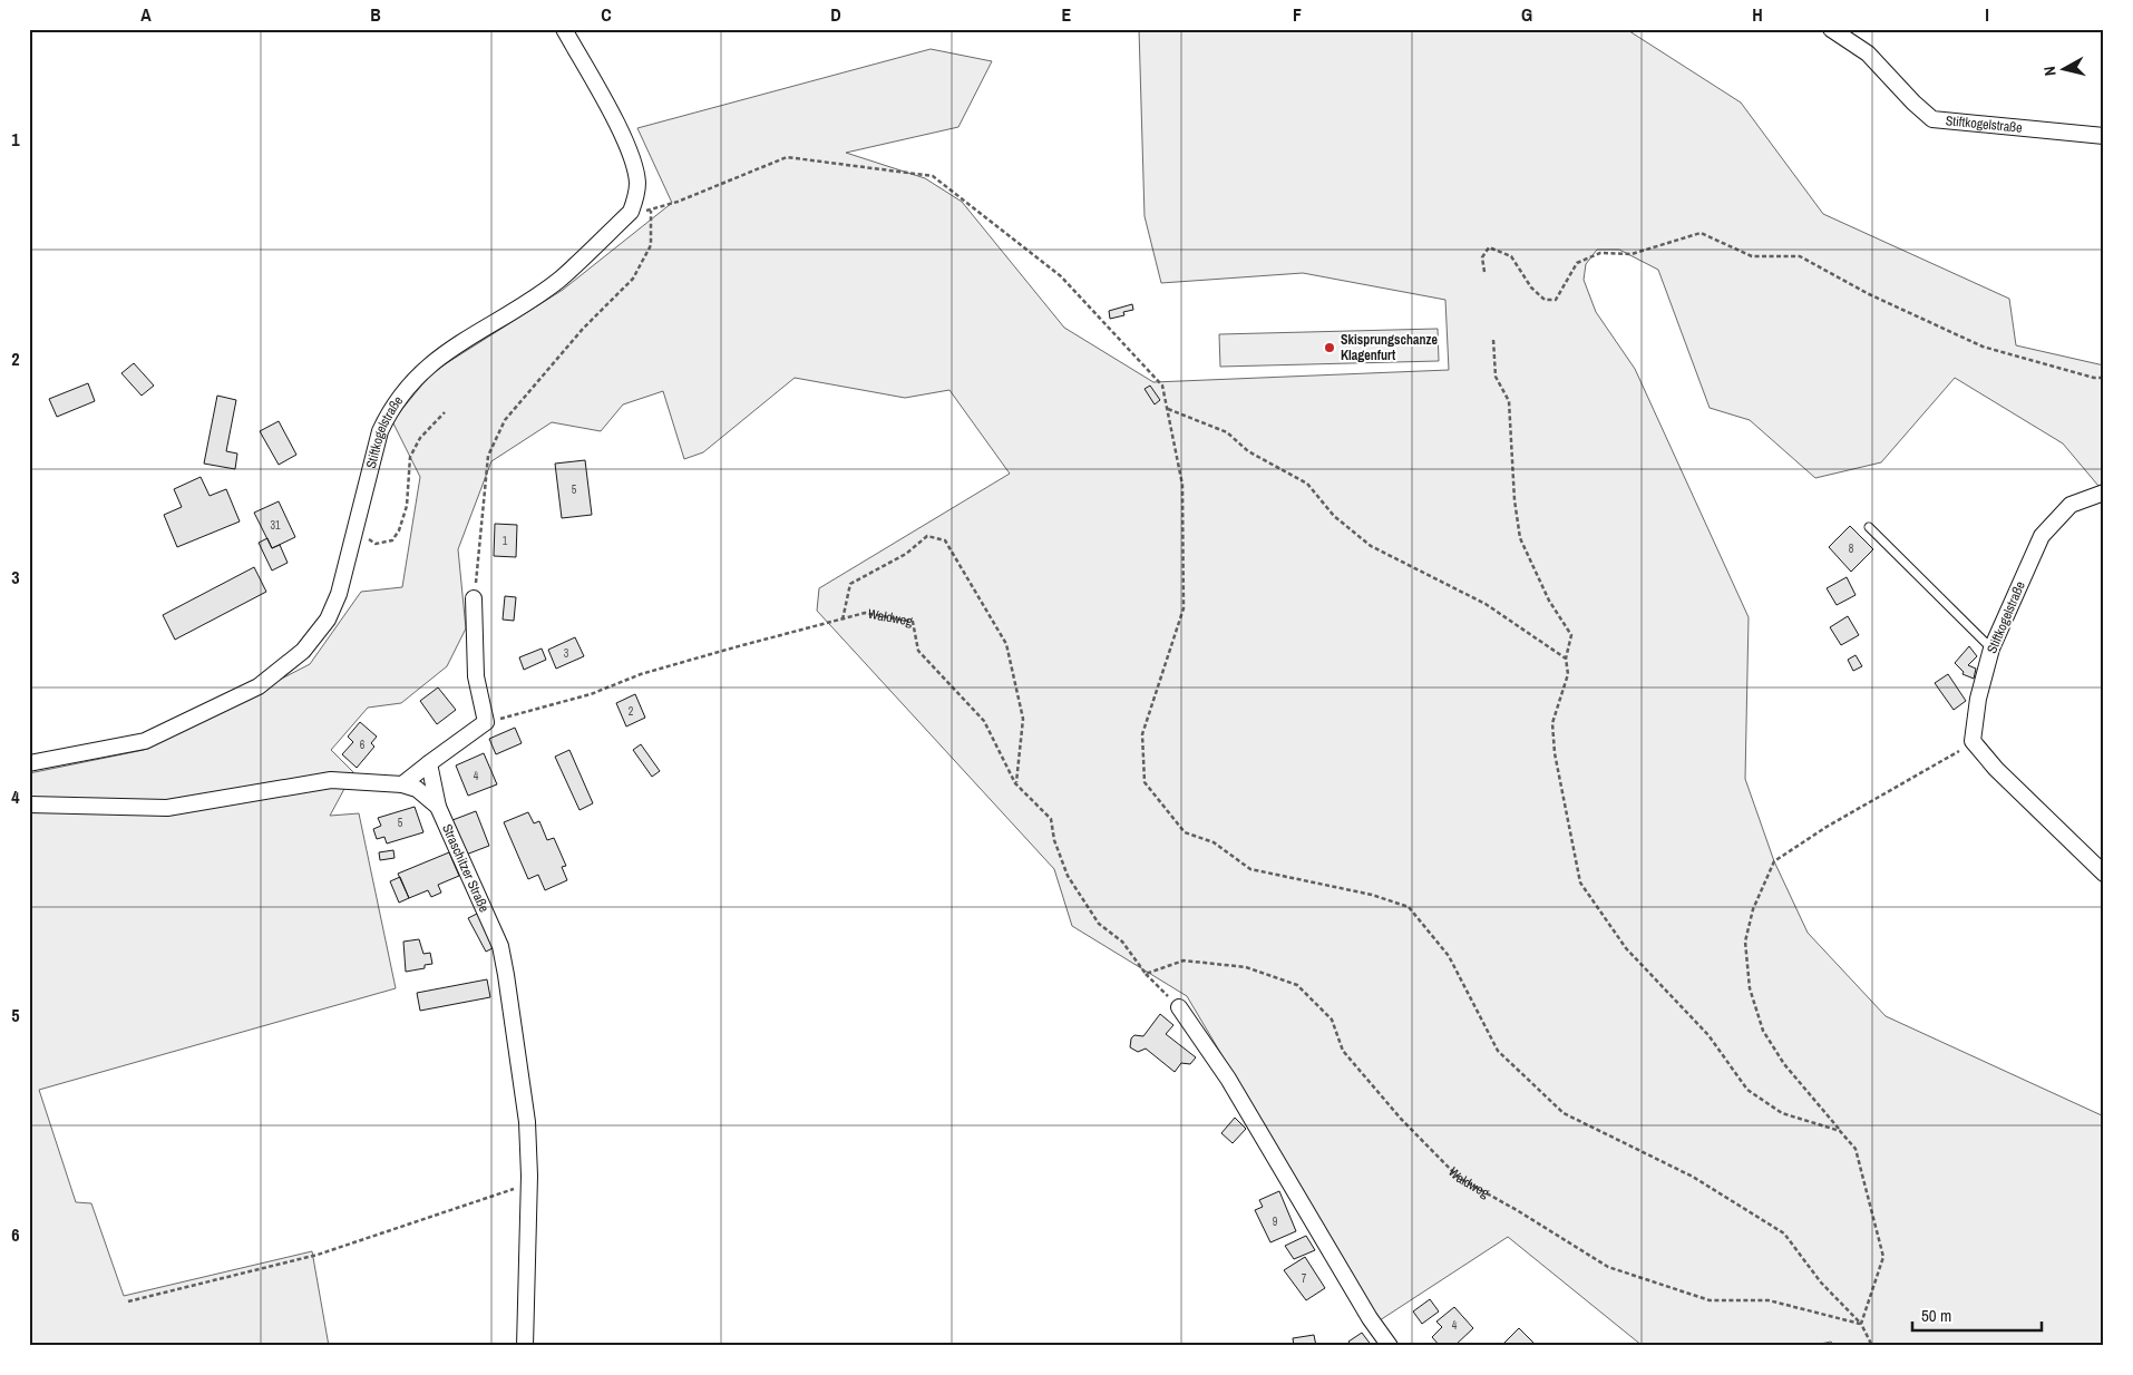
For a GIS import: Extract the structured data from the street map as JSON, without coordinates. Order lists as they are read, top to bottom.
{
  "streets": {
    "street": ["Stiftkogelstraße", "Straschitzer Straße"],
    "path": ["Waldweg"]
  },
  "places": ["Skisprungschanze Klagenfurt"],
  "house_numbers": [
    "5",
    "31",
    "1",
    "8",
    "3",
    "2",
    "6",
    "4",
    "5",
    "9",
    "7",
    "4"
  ],
  "scale_bar": "50 m",
  "north": "left",
  "grid": {
    "columns": [
      "A",
      "B",
      "C",
      "D",
      "E",
      "F",
      "G",
      "H",
      "I"
    ],
    "rows": [
      "1",
      "2",
      "3",
      "4",
      "5",
      "6"
    ]
  }
}
